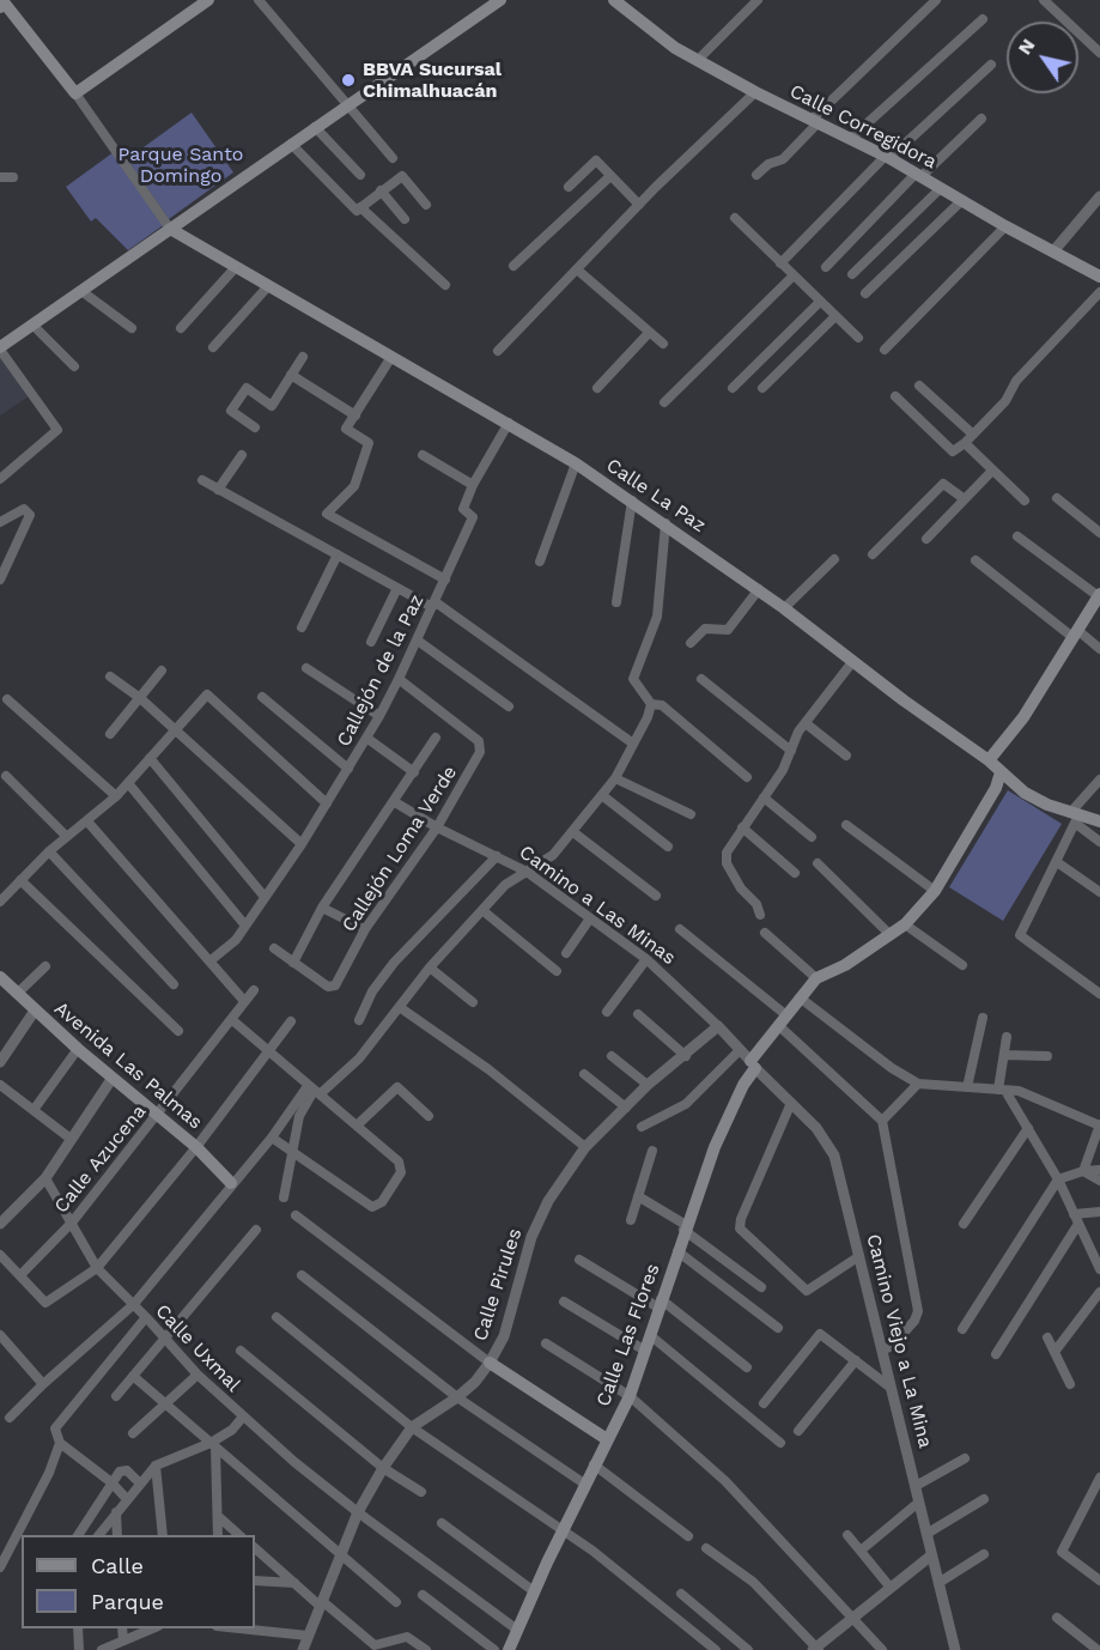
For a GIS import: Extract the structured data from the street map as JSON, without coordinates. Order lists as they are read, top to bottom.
{
  "streets": {
    "main road": [
      "Calle Corregidora",
      "Calle La Paz",
      "Avenida Las Palmas",
      "Calle Las Flores"
    ],
    "street": [
      "Callejón de la Paz",
      "Callejón Loma Verde",
      "Camino a Las Minas",
      "Calle Azucena",
      "Calle Pirules",
      "Camino Viejo a La Mina",
      "Calle Uxmal"
    ]
  },
  "crossings": [
    ["Calle La Paz", "Callejón de la Paz"],
    ["Calle La Paz", "Calle Las Flores"],
    ["Callejón de la Paz", "Callejón Loma Verde"],
    ["Callejón Loma Verde", "Camino a Las Minas"],
    ["Camino a Las Minas", "Calle Pirules"],
    ["Camino a Las Minas", "Calle Las Flores"],
    ["Camino a Las Minas", "Camino Viejo a La Mina"],
    ["Avenida Las Palmas", "Calle Azucena"],
    ["Calle Azucena", "Calle Uxmal"],
    ["Calle Pirules", "Calle Uxmal"],
    ["Calle Las Flores", "Camino Viejo a La Mina"],
    ["Calle Las Flores", "Calle Uxmal"]
  ],
  "parks": ["Parque Santo Domingo"],
  "places": ["BBVA Sucursal Chimalhuacán"],
  "legend": ["Calle", "Parque"],
  "north": "top left"
}
